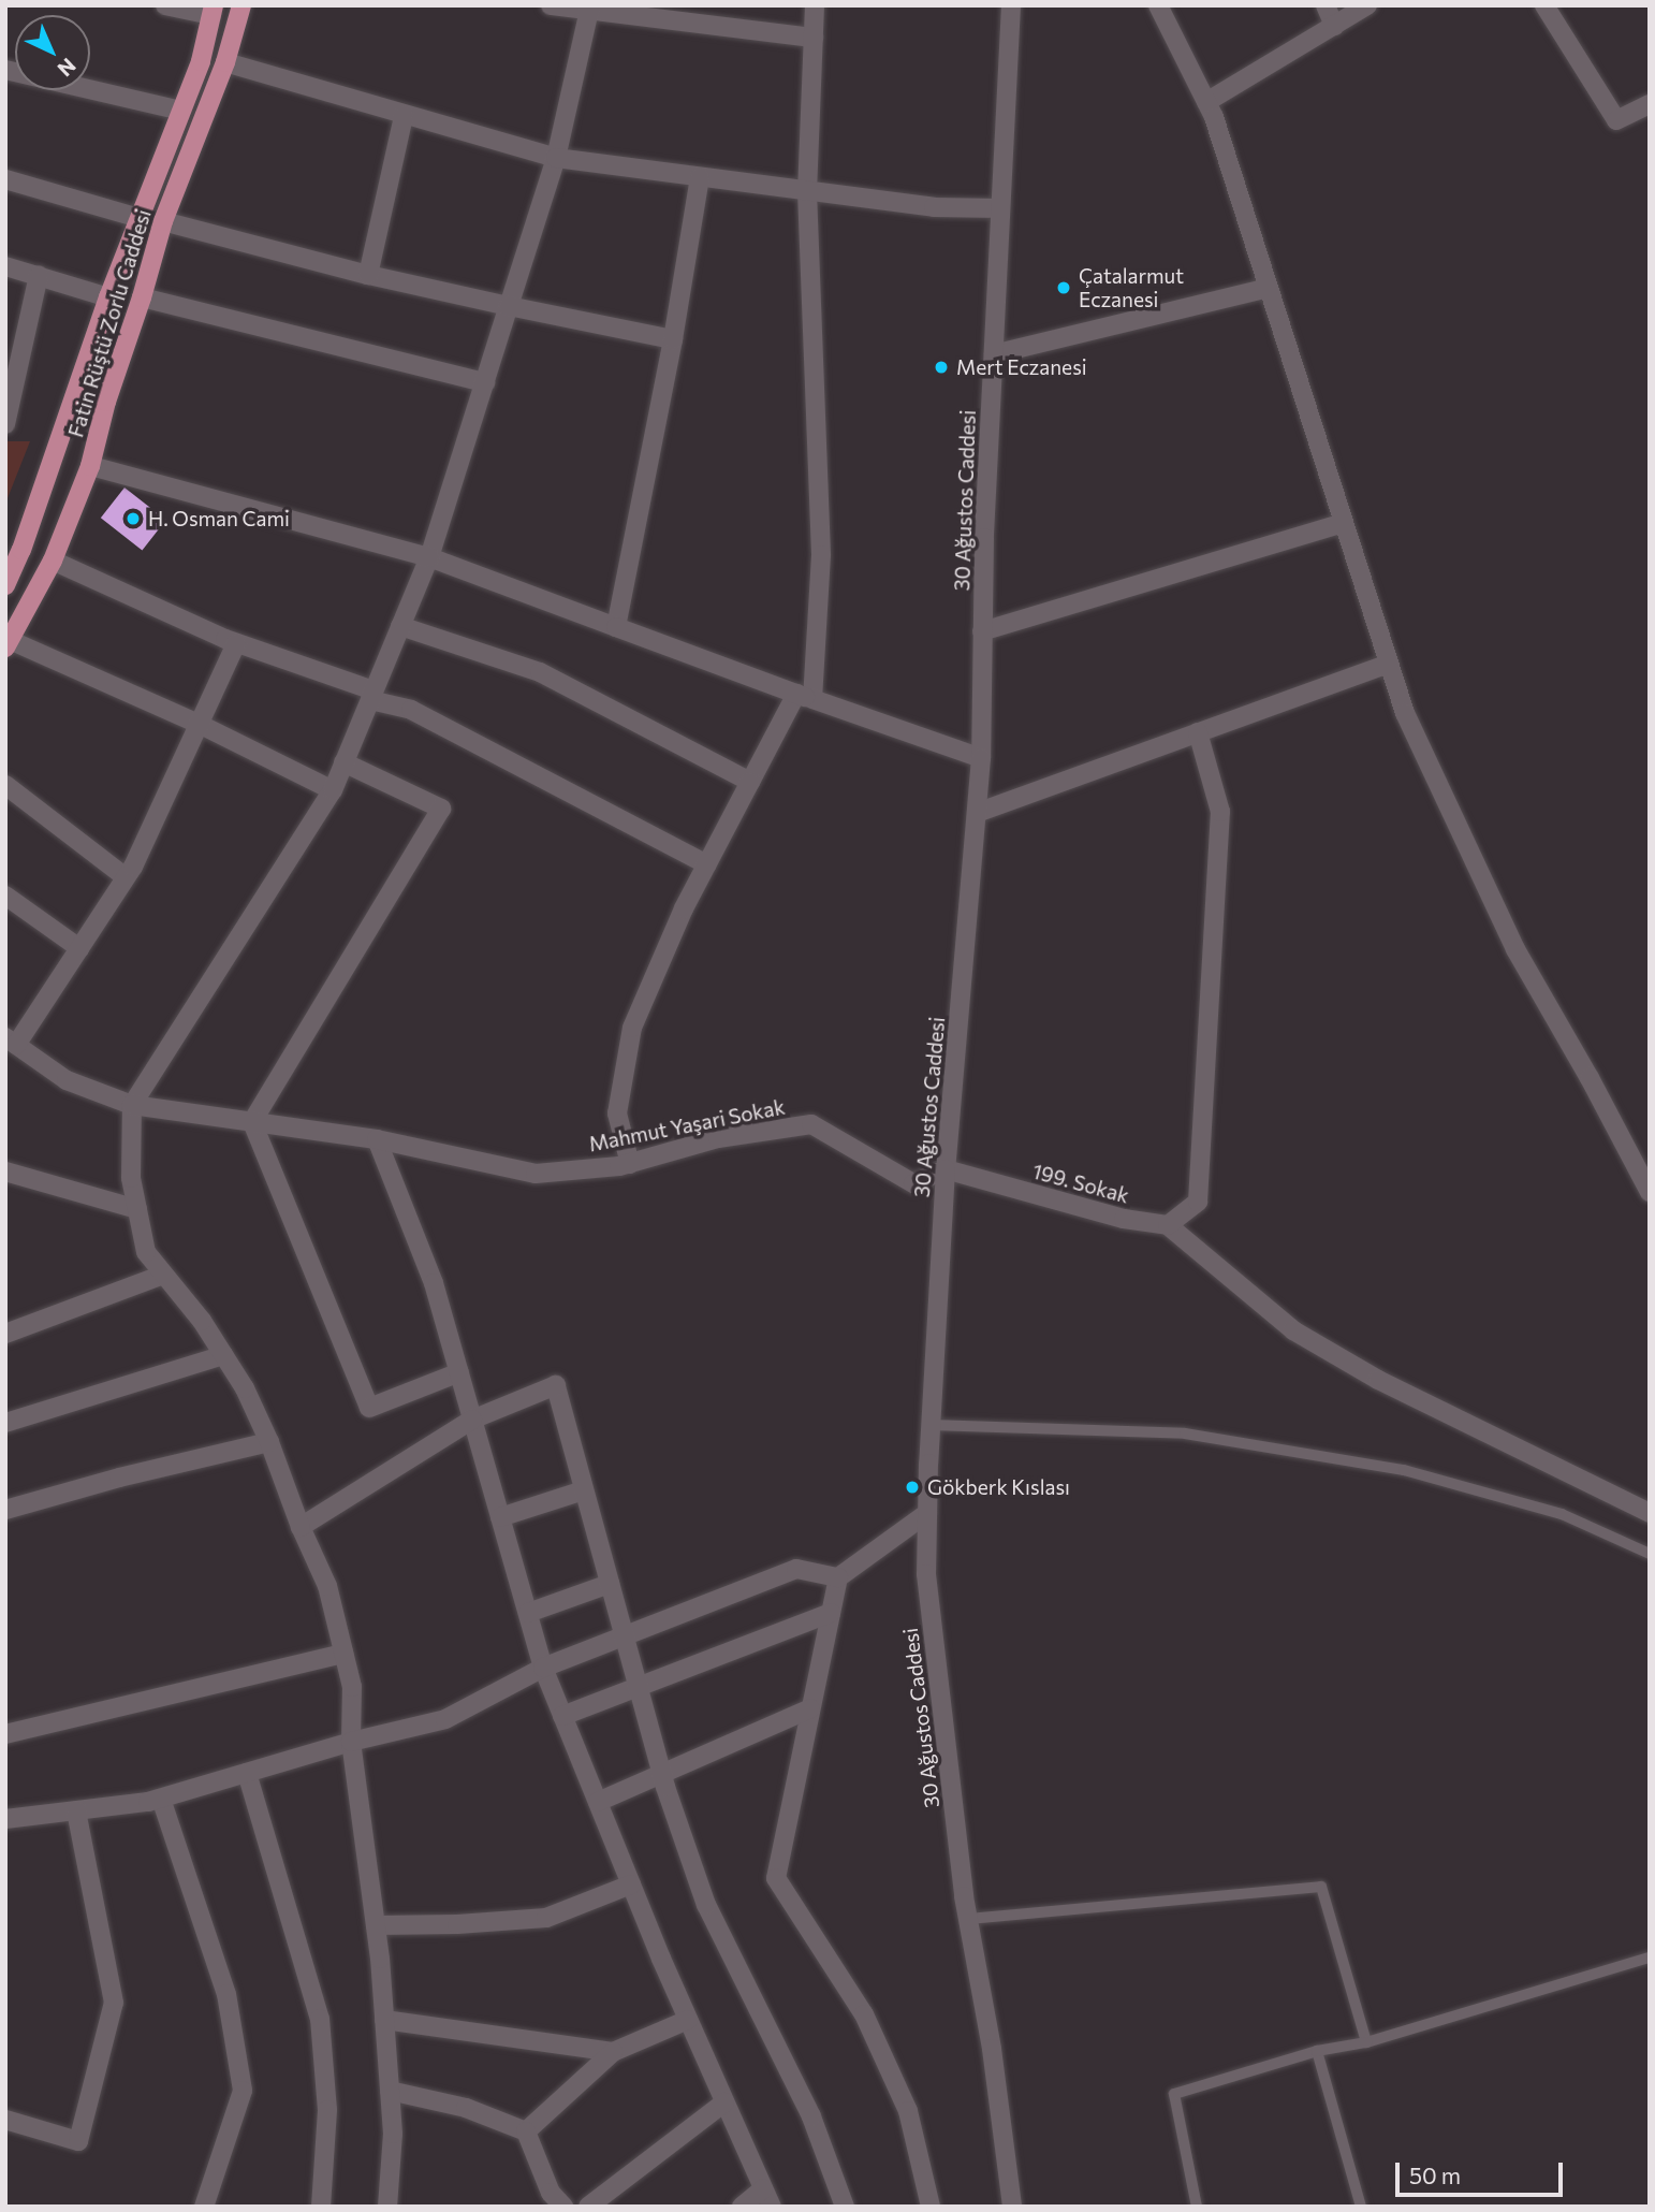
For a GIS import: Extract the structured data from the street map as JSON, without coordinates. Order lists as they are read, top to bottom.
{
  "streets": {
    "main road": ["Fatin Rüştü Zorlu Caddesi"],
    "street": ["30 Ağustos Caddesi", "Mahmut Yaşari Sokak", "199. Sokak"]
  },
  "crossings": [
    ["30 Ağustos Caddesi", "Mahmut Yaşari Sokak"],
    ["30 Ağustos Caddesi", "199. Sokak"],
    ["Mahmut Yaşari Sokak", "199. Sokak"]
  ],
  "places": [
    "Çatalarmut Eczanesi",
    "Mert Eczanesi",
    "H. Osman Cami",
    "Gökberk Kıslası"
  ],
  "scale_bar": "50 m",
  "north": "bottom right"
}
